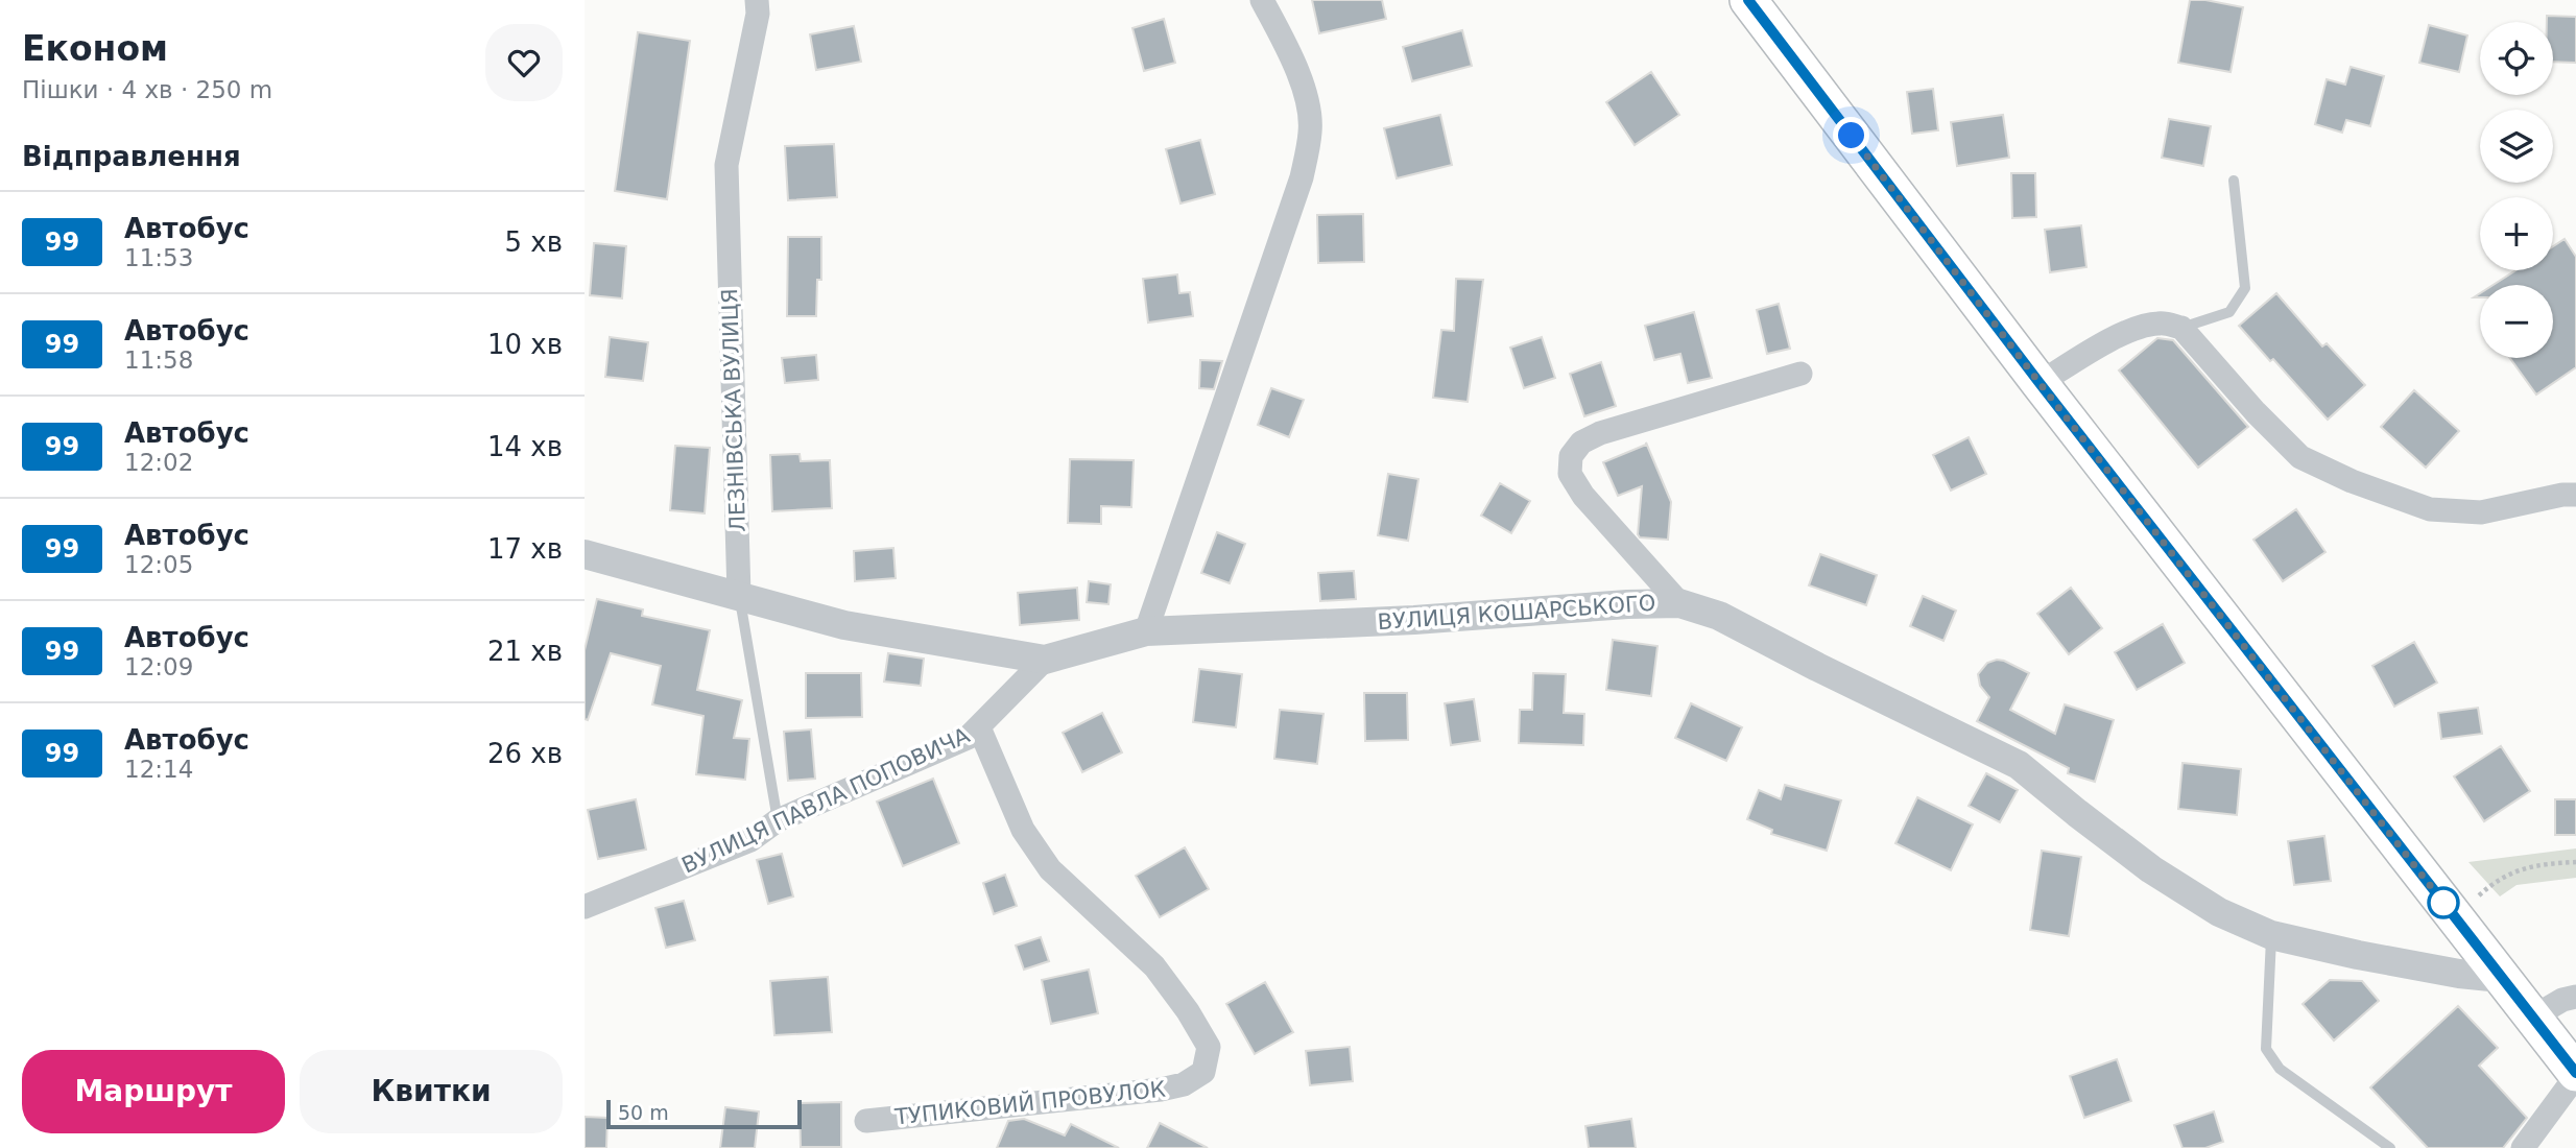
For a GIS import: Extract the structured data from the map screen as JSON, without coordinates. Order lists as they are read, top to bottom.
{
  "streets": {
    "street": [
      "ЛЕЗНІВСЬКА ВУЛИЦЯ",
      "ВУЛИЦЯ КОШАРСЬКОГО",
      "ВУЛИЦЯ ПАВЛА ПОПОВИЧА",
      "ТУПИКОВИЙ ПРОВУЛОК"
    ]
  },
  "crossings": [
    ["ЛЕЗНІВСЬКА ВУЛИЦЯ", "ВУЛИЦЯ КОШАРСЬКОГО"],
    ["ЛЕЗНІВСЬКА ВУЛИЦЯ", "ВУЛИЦЯ ПАВЛА ПОПОВИЧА"],
    ["ВУЛИЦЯ КОШАРСЬКОГО", "ВУЛИЦЯ ПАВЛА ПОПОВИЧА"],
    ["ВУЛИЦЯ ПАВЛА ПОПОВИЧА", "ТУПИКОВИЙ ПРОВУЛОК"]
  ],
  "lines": ["bus line 99"],
  "scale_bar": "50 m",
  "page": {
    "heading": [
      ["Економ", "Пішки · 4 хв · 250 m"],
      "Відправлення"
    ],
    "map_buttons": ["+", "−"],
    "list": [
      {
        "mark": "99",
        "name": "Автобус",
        "note": "11:53",
        "value": "5 хв"
      },
      {
        "mark": "99",
        "name": "Автобус",
        "note": "11:58",
        "value": "10 хв"
      },
      {
        "mark": "99",
        "name": "Автобус",
        "note": "12:02",
        "value": "14 хв"
      },
      {
        "mark": "99",
        "name": "Автобус",
        "note": "12:05",
        "value": "17 хв"
      },
      {
        "mark": "99",
        "name": "Автобус",
        "note": "12:09",
        "value": "21 хв"
      },
      {
        "mark": "99",
        "name": "Автобус",
        "note": "12:14",
        "value": "26 хв"
      }
    ],
    "buttons": ["Маршрут", "Квитки"],
    "scale": "50 m"
  }
}
